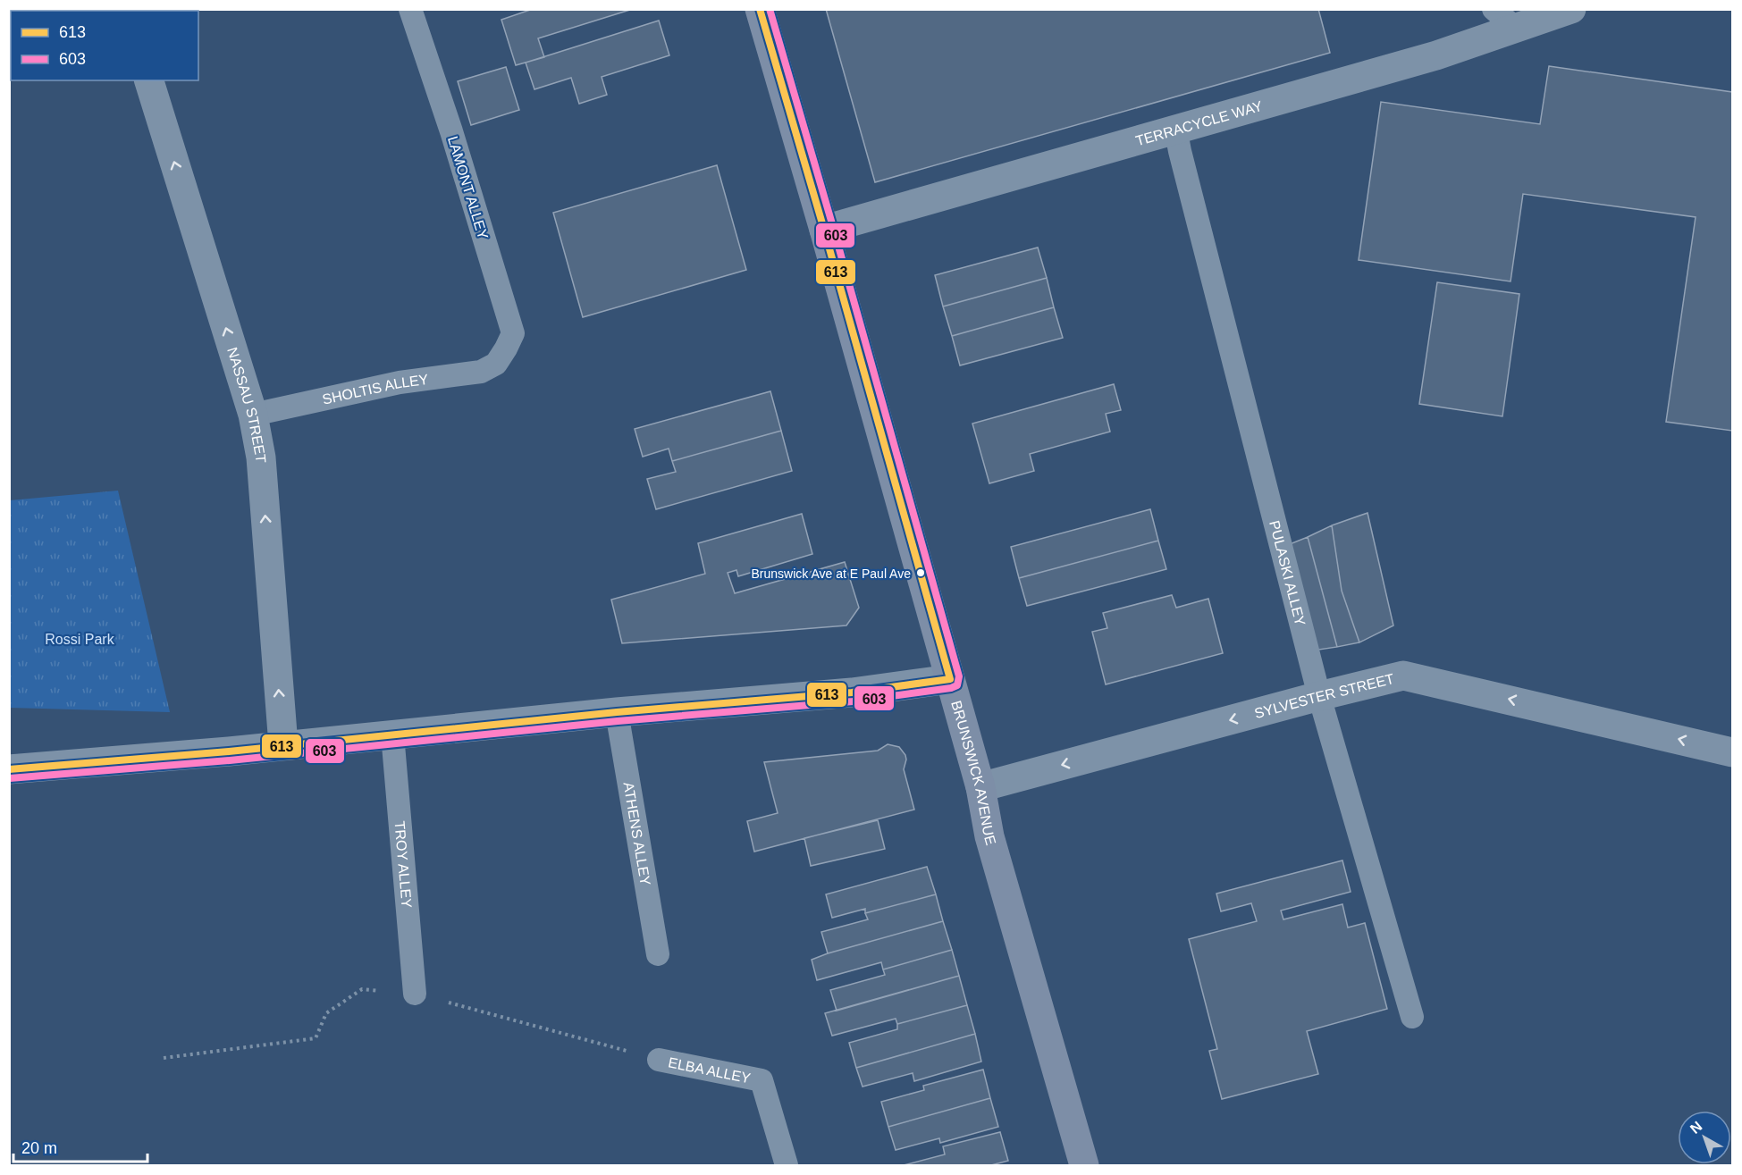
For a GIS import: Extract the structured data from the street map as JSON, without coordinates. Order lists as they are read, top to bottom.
{
  "streets": {
    "main road": ["BRUNSWICK AVENUE"],
    "street": ["TERRACYCLE WAY", "NASSAU STREET", "SYLVESTER STREET"],
    "lane": [
      "LAMONT ALLEY",
      "SHOLTIS ALLEY",
      "PULASKI ALLEY",
      "ATHENS ALLEY",
      "TROY ALLEY",
      "ELBA ALLEY"
    ]
  },
  "crossings": [
    ["TERRACYCLE WAY", "PULASKI ALLEY"],
    ["TERRACYCLE WAY", "BRUNSWICK AVENUE"],
    ["LAMONT ALLEY", "SHOLTIS ALLEY"],
    ["SHOLTIS ALLEY", "NASSAU STREET"],
    ["PULASKI ALLEY", "SYLVESTER STREET"],
    ["SYLVESTER STREET", "BRUNSWICK AVENUE"]
  ],
  "one_way": ["NASSAU STREET", "SYLVESTER STREET"],
  "parks": ["Rossi Park"],
  "places": ["Brunswick Ave at E Paul Ave"],
  "lines": ["transit line 613", "transit line 603"],
  "legend": ["613", "603"],
  "scale_bar": "20 m",
  "north": "top left"
}
